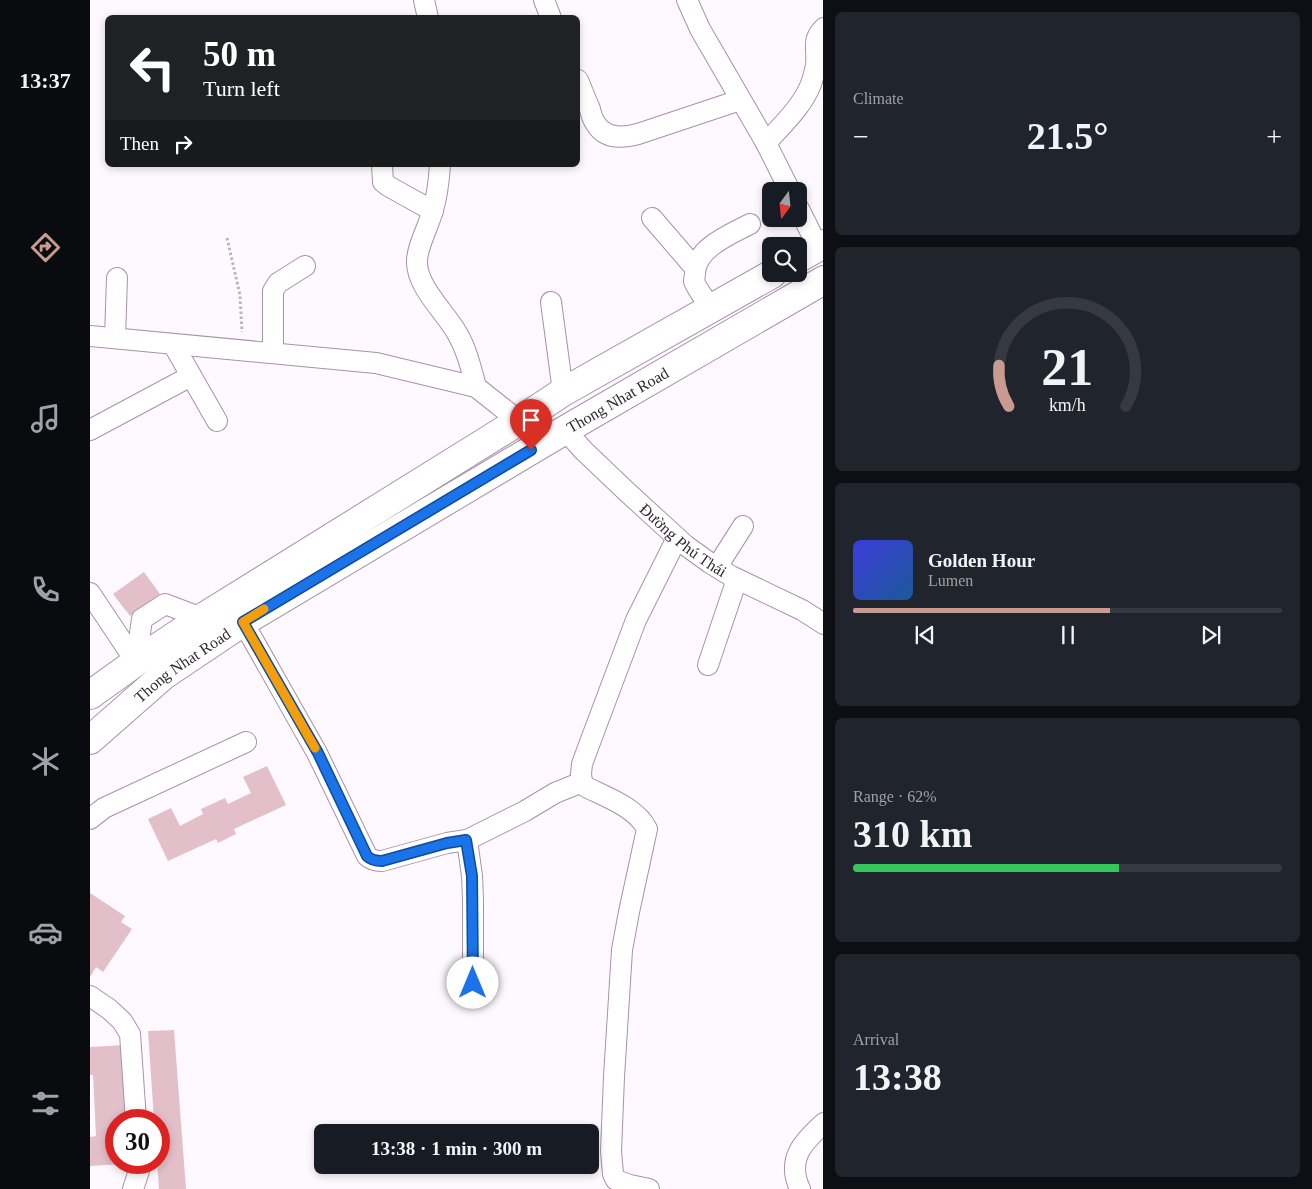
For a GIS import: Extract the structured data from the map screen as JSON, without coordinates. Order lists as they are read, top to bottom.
{
  "streets": {
    "highway": ["Thong Nhat Road"],
    "street": ["Đường Phú Thái"]
  },
  "crossings": [
    ["Thong Nhat Road", "Đường Phú Thái"]
  ],
  "north": "bottom",
  "page": {
    "tabs": "13:37",
    "tile": [
      "Climate",
      ["Range · 62%", "310 km"],
      ["Arrival", "13:38"]
    ],
    "turn": ["50 m", "Turn left"],
    "heat": ["−", "21.5°", "+"],
    "then": "Then",
    "song": ["Golden Hour", "Lumen"],
    "limit": "30",
    "trip": "13:38 · 1 min · 300 m",
    "gauge": ["21", "km/h"]
  }
}
